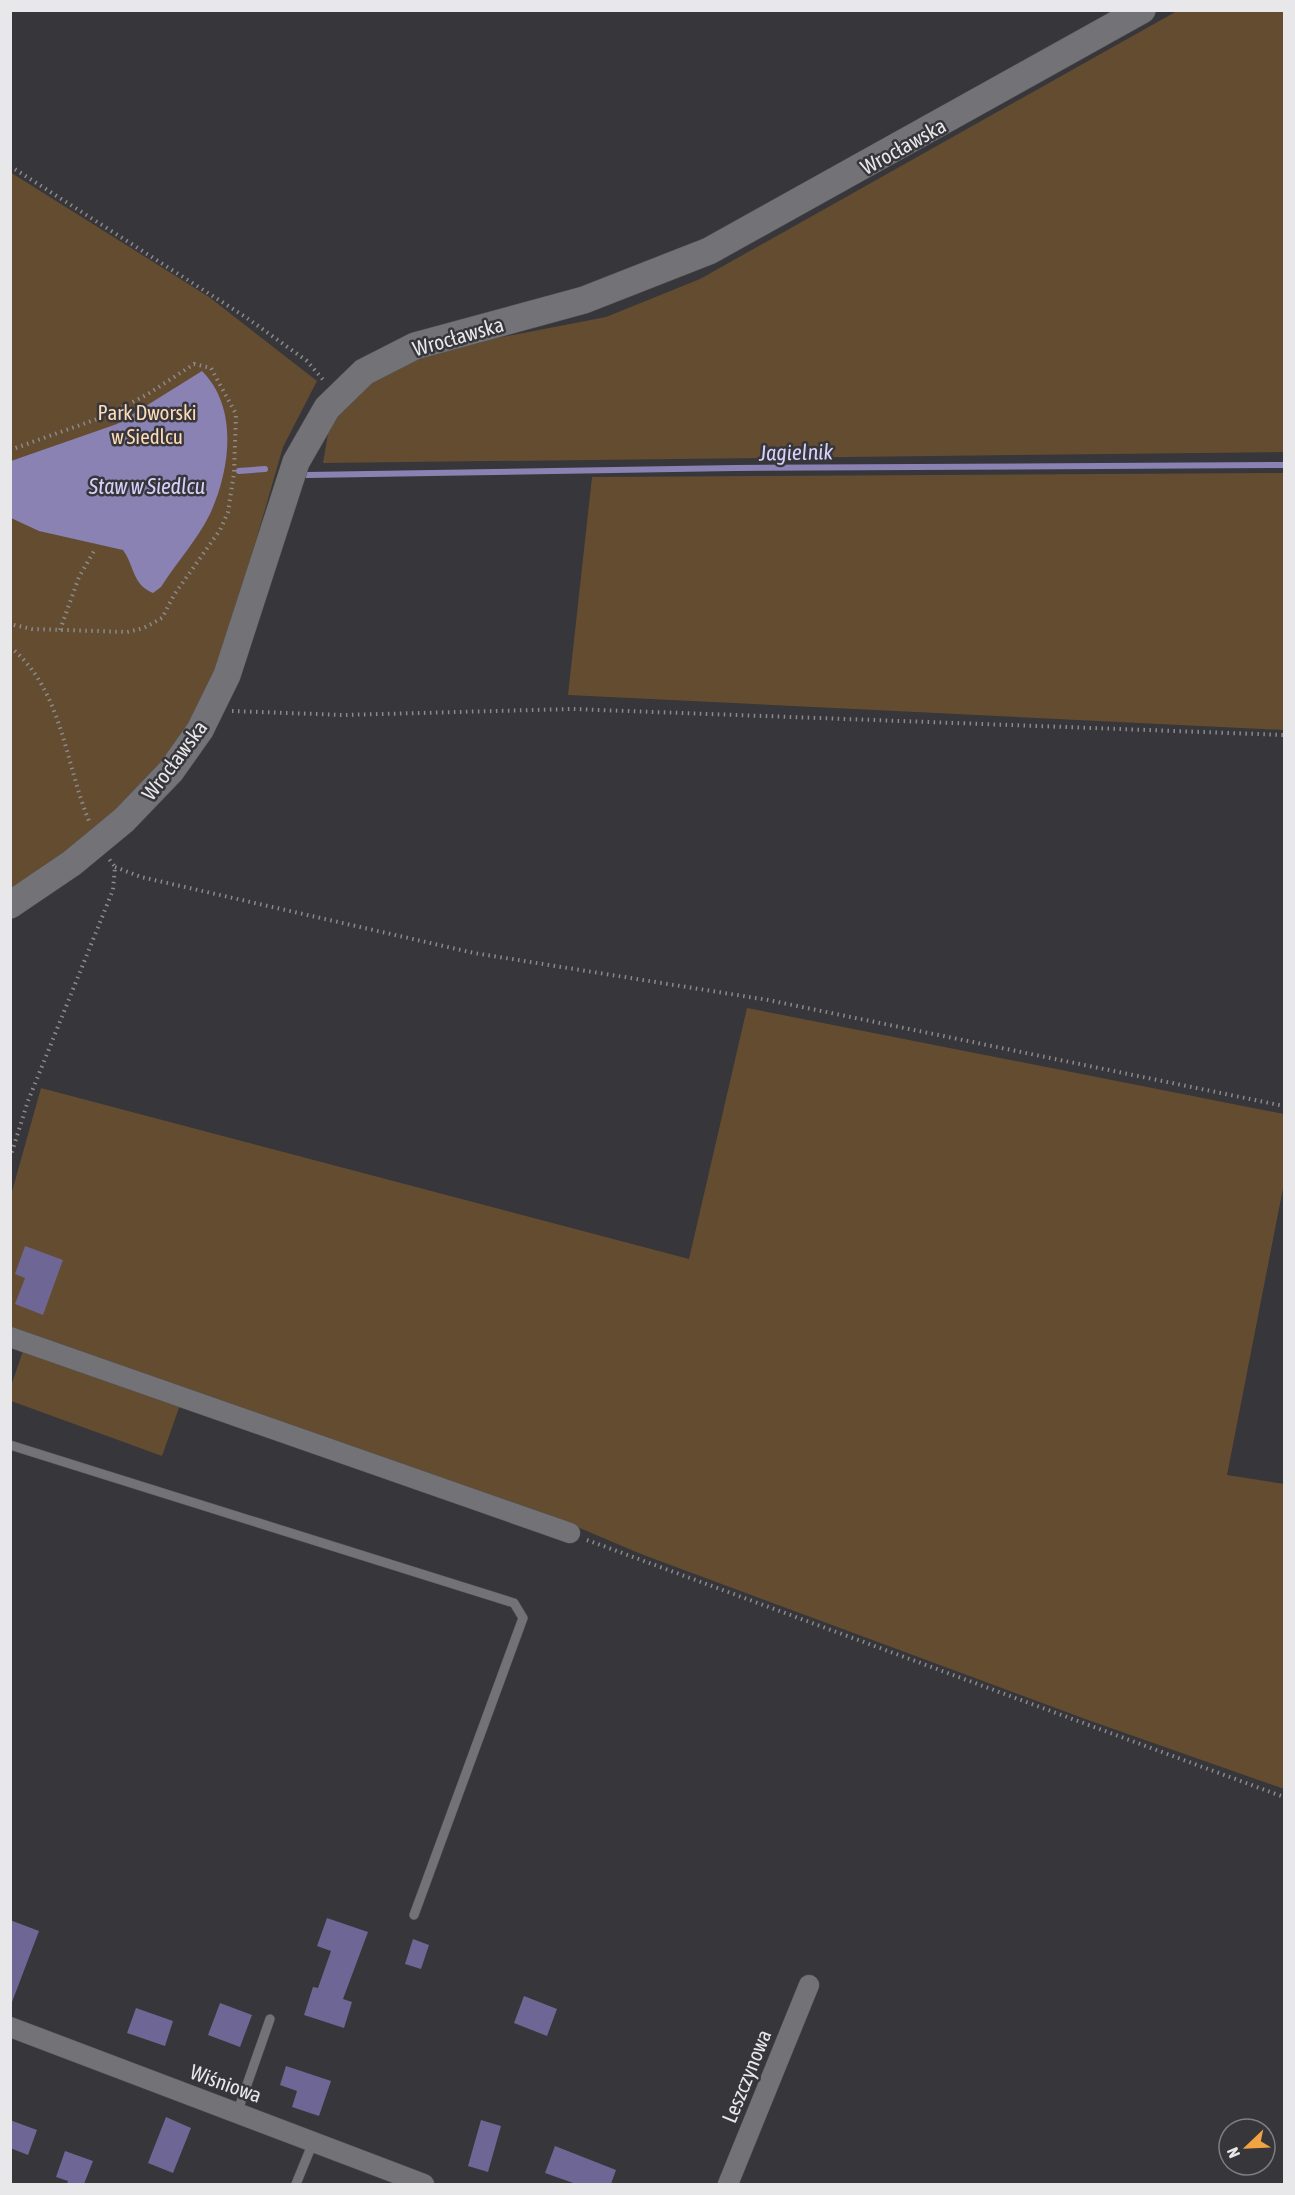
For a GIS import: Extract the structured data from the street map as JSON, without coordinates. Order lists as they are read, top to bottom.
{
  "streets": {
    "street": ["Wrocławska", "Leszczynowa", "Wiśniowa"]
  },
  "water": ["Jagielnik", "Staw w Siedlcu"],
  "parks": ["Park Dworski w Siedlcu"],
  "north": "bottom left"
}
